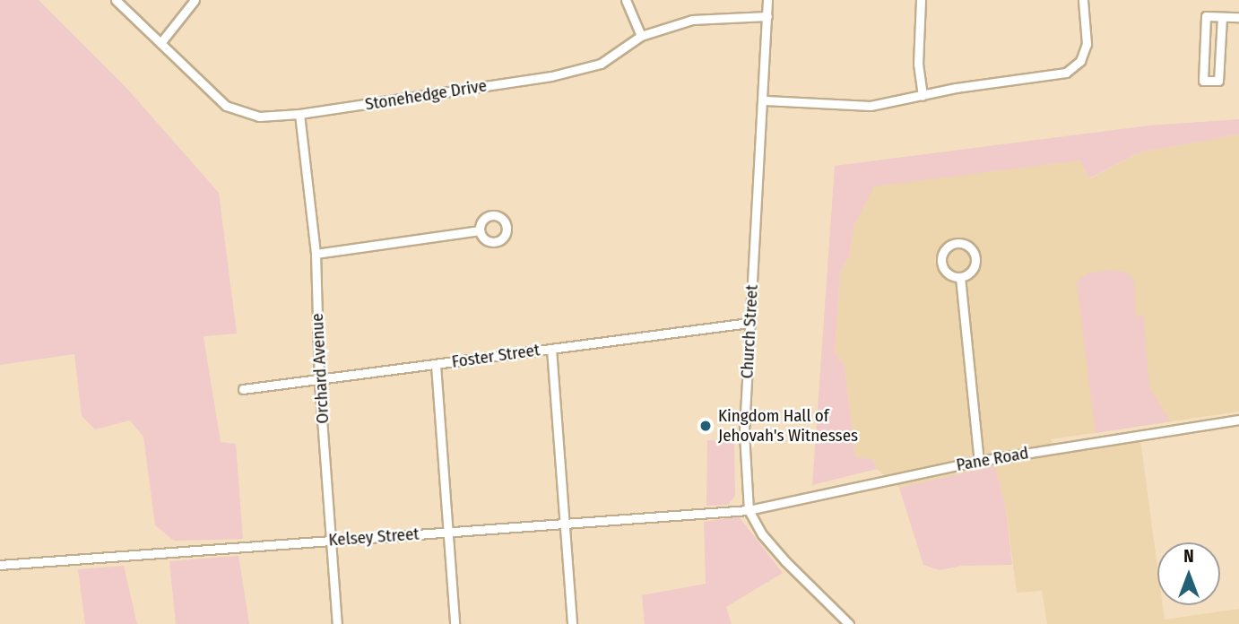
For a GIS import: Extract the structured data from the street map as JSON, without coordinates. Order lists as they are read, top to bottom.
{
  "streets": {
    "street": [
      "Stonehedge Drive",
      "Church Street",
      "Foster Street",
      "Orchard Avenue",
      "Pane Road",
      "Kelsey Street"
    ]
  },
  "crossings": [
    ["Stonehedge Drive", "Church Street"],
    ["Stonehedge Drive", "Orchard Avenue"],
    ["Church Street", "Foster Street"],
    ["Church Street", "Pane Road"],
    ["Church Street", "Kelsey Street"],
    ["Foster Street", "Orchard Avenue"],
    ["Orchard Avenue", "Kelsey Street"],
    ["Pane Road", "Kelsey Street"]
  ],
  "places": ["Kingdom Hall of Jehovah's Witnesses"],
  "north": "top"
}
